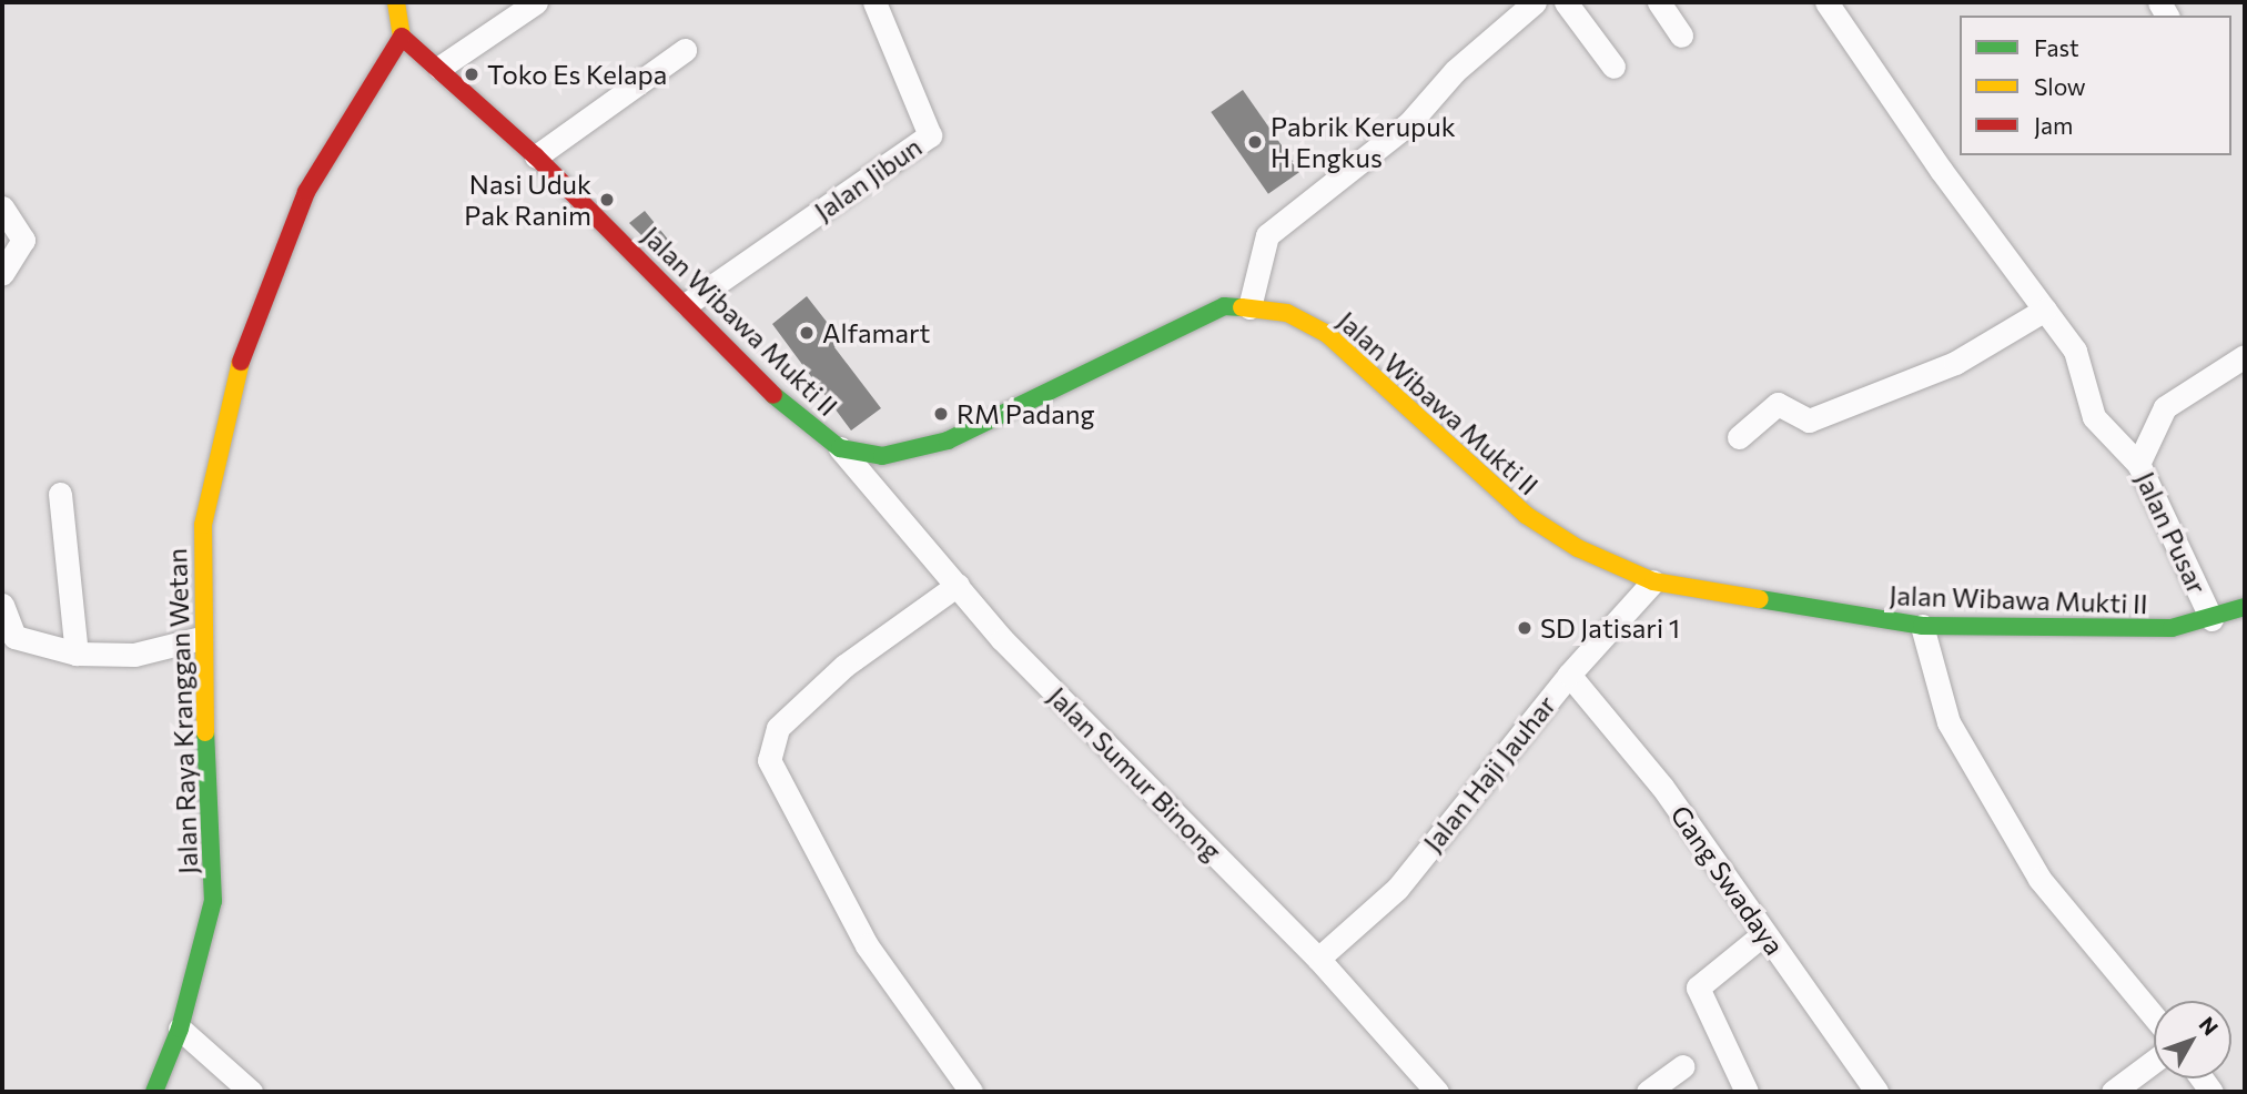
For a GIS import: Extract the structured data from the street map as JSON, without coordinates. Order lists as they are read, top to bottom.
{
  "streets": {
    "main road": ["Jalan Wibawa Mukti II", "Jalan Raya Kranggan Wetan"],
    "street": [
      "Jalan Jibun",
      "Jalan Pusar",
      "Jalan Sumur Binong",
      "Jalan Haji Jauhar",
      "Gang Swadaya"
    ]
  },
  "crossings": [
    ["Jalan Jibun", "Jalan Wibawa Mukti II"],
    ["Jalan Wibawa Mukti II", "Jalan Pusar"],
    ["Jalan Wibawa Mukti II", "Jalan Raya Kranggan Wetan"],
    ["Jalan Wibawa Mukti II", "Jalan Sumur Binong"],
    ["Jalan Wibawa Mukti II", "Jalan Haji Jauhar"],
    ["Jalan Sumur Binong", "Jalan Haji Jauhar"],
    ["Jalan Haji Jauhar", "Gang Swadaya"]
  ],
  "places": [
    "Toko Es Kelapa",
    "Pabrik Kerupuk H Engkus",
    "Nasi Uduk Pak Ranim",
    "Alfamart",
    "RM Padang",
    "SD Jatisari 1"
  ],
  "legend": ["Fast", "Slow", "Jam"],
  "north": "top right"
}
